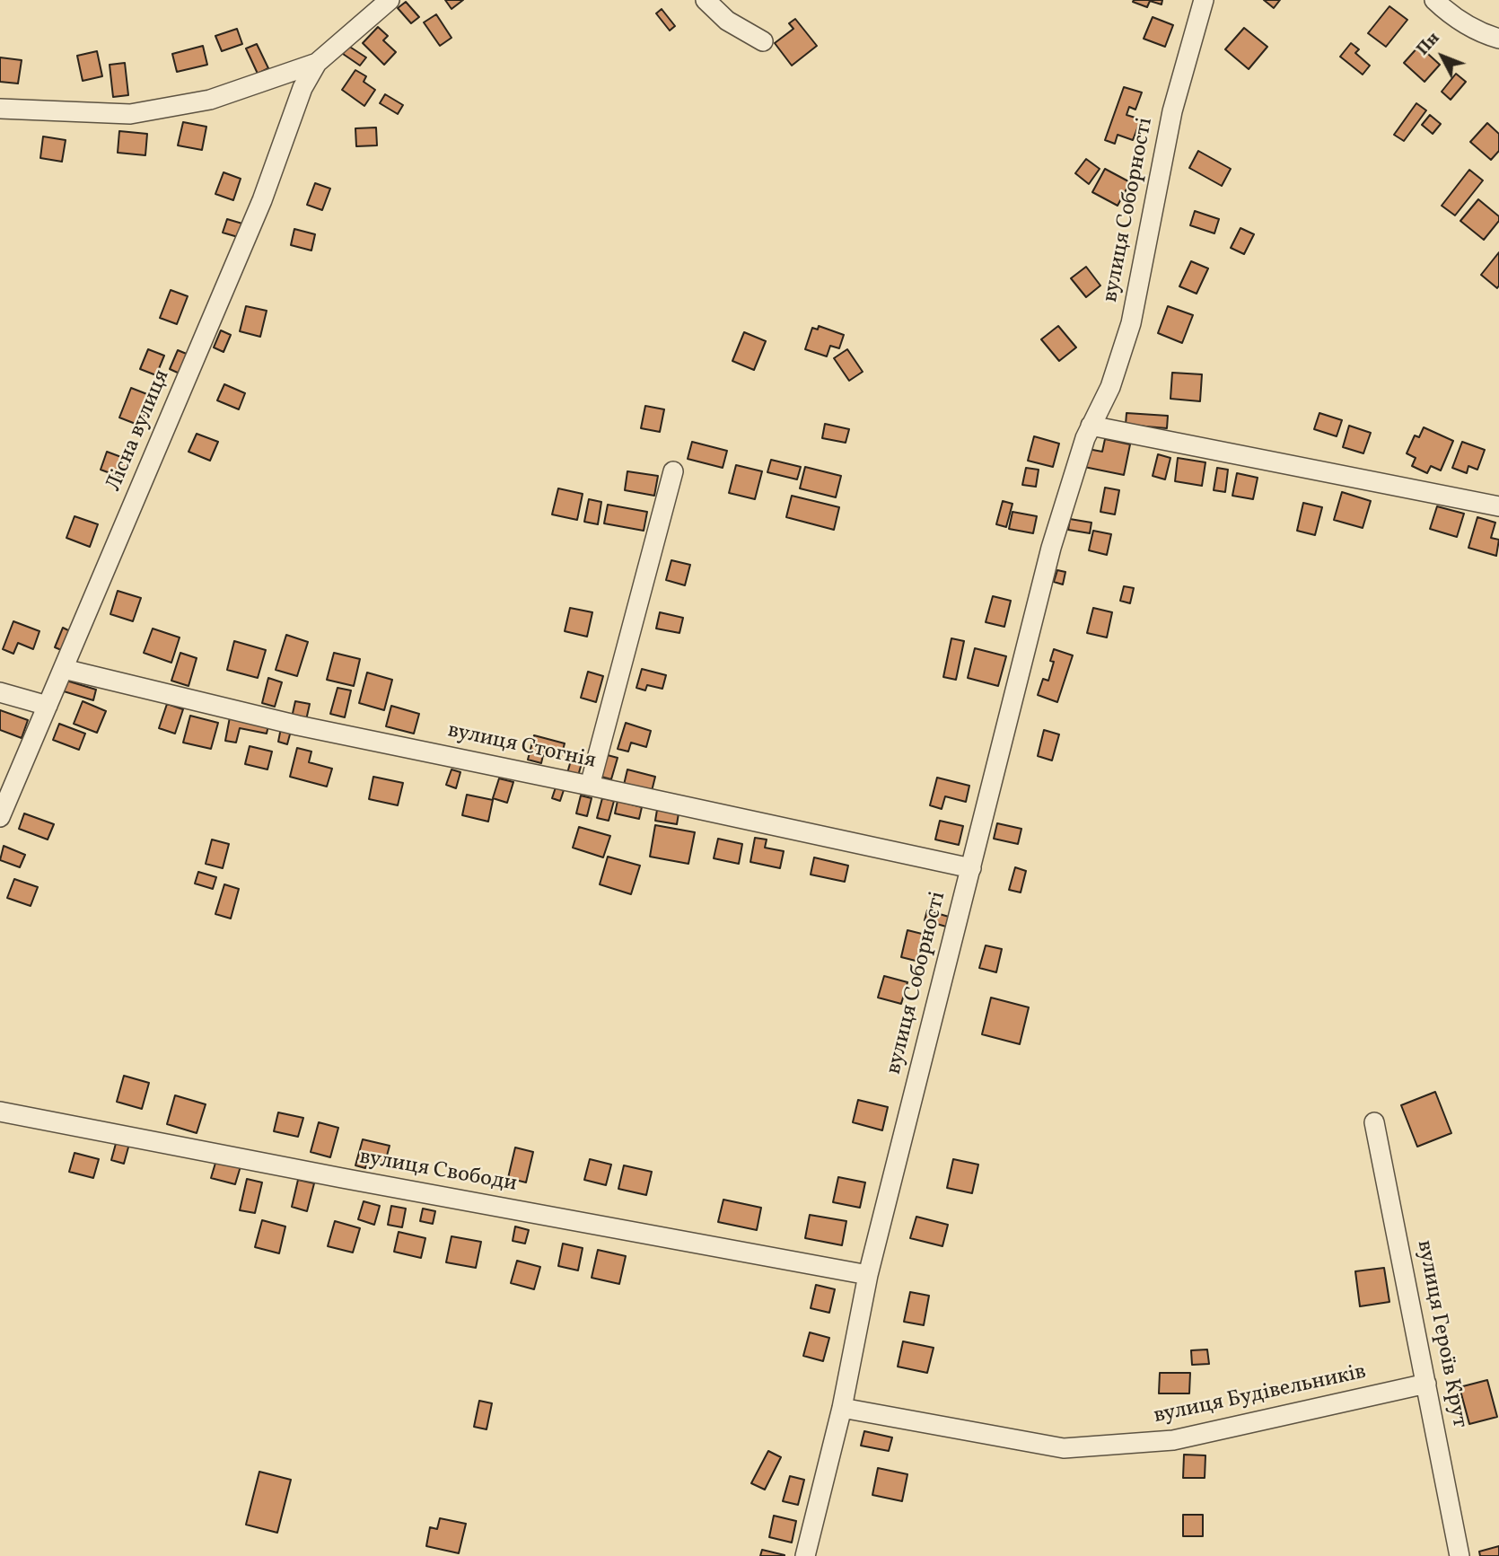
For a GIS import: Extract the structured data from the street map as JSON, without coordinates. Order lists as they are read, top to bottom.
{
  "streets": {
    "street": [
      "вулиця Соборності",
      "Лісна вулиця",
      "вулиця Стогнія",
      "вулиця Свободи",
      "вулиця Героїв Крут",
      "вулиця Будівельників"
    ]
  },
  "crossings": [
    ["вулиця Соборності", "вулиця Стогнія"],
    ["вулиця Соборності", "вулиця Свободи"],
    ["вулиця Соборності", "вулиця Будівельників"],
    ["Лісна вулиця", "вулиця Стогнія"],
    ["вулиця Героїв Крут", "вулиця Будівельників"]
  ],
  "north": "top left"
}
